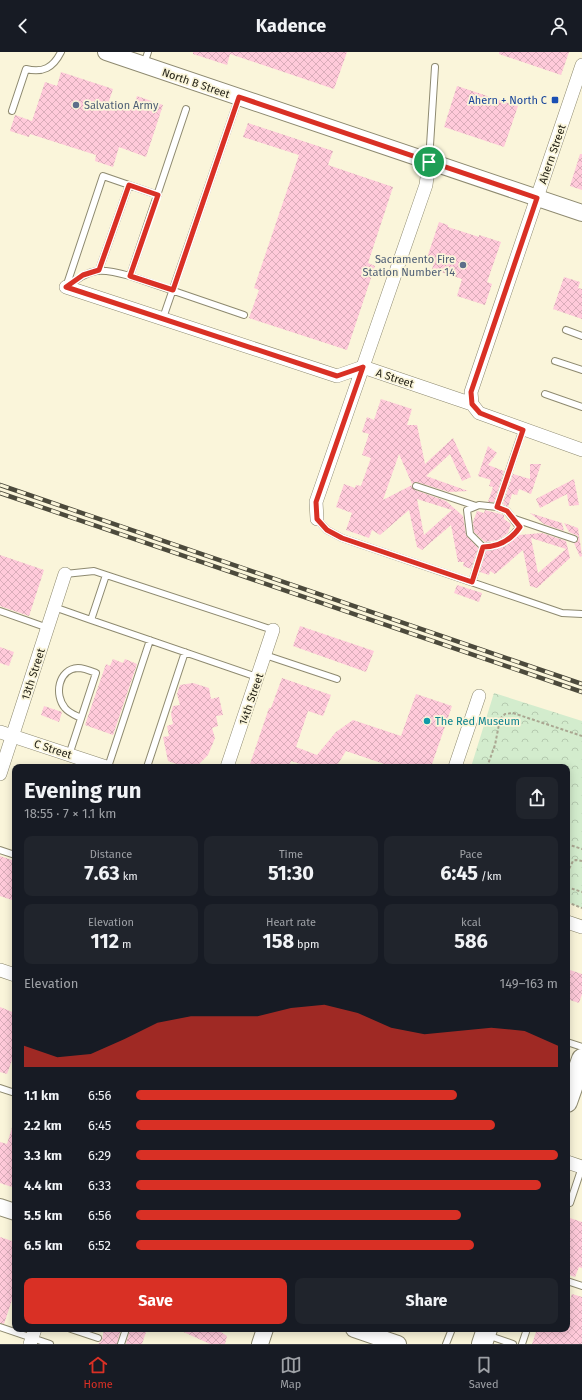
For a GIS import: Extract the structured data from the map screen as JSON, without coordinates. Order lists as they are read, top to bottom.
{
  "streets": {
    "street": [
      "North B Street",
      "Ahern Street",
      "A Street",
      "13th Street",
      "14th Street",
      "C Street"
    ]
  },
  "crossings": [
    ["North B Street", "Ahern Street"],
    ["Ahern Street", "A Street"],
    ["13th Street", "C Street"]
  ],
  "places": {
    "transit": ["Ahern + North C"],
    "other": ["Salvation Army", "Sacramento Fire Station Number 14", "The Red Museum"]
  },
  "page": {
    "header": "Kadence",
    "heading": ["Evening run", "18:55 · 7 × 1.1 km"],
    "stats": [
      ["Distance", "7.63 km"],
      ["Time", "51:30"],
      ["Pace", "6:45 /km"],
      ["Elevation", "112 m"],
      ["Heart rate", "158 bpm"],
      ["kcal", "586"]
    ],
    "chart": ["Elevation", "149–163 m"],
    "list": [
      {
        "name": "1.1 km",
        "note": "6:56"
      },
      {
        "name": "2.2 km",
        "note": "6:45"
      },
      {
        "name": "3.3 km",
        "note": "6:29"
      },
      {
        "name": "4.4 km",
        "note": "6:33"
      },
      {
        "name": "5.5 km",
        "note": "6:56"
      },
      {
        "name": "6.5 km",
        "note": "6:52"
      }
    ],
    "buttons": ["Save", "Share"],
    "tabs": ["Home", "Map", "Saved"]
  }
}
